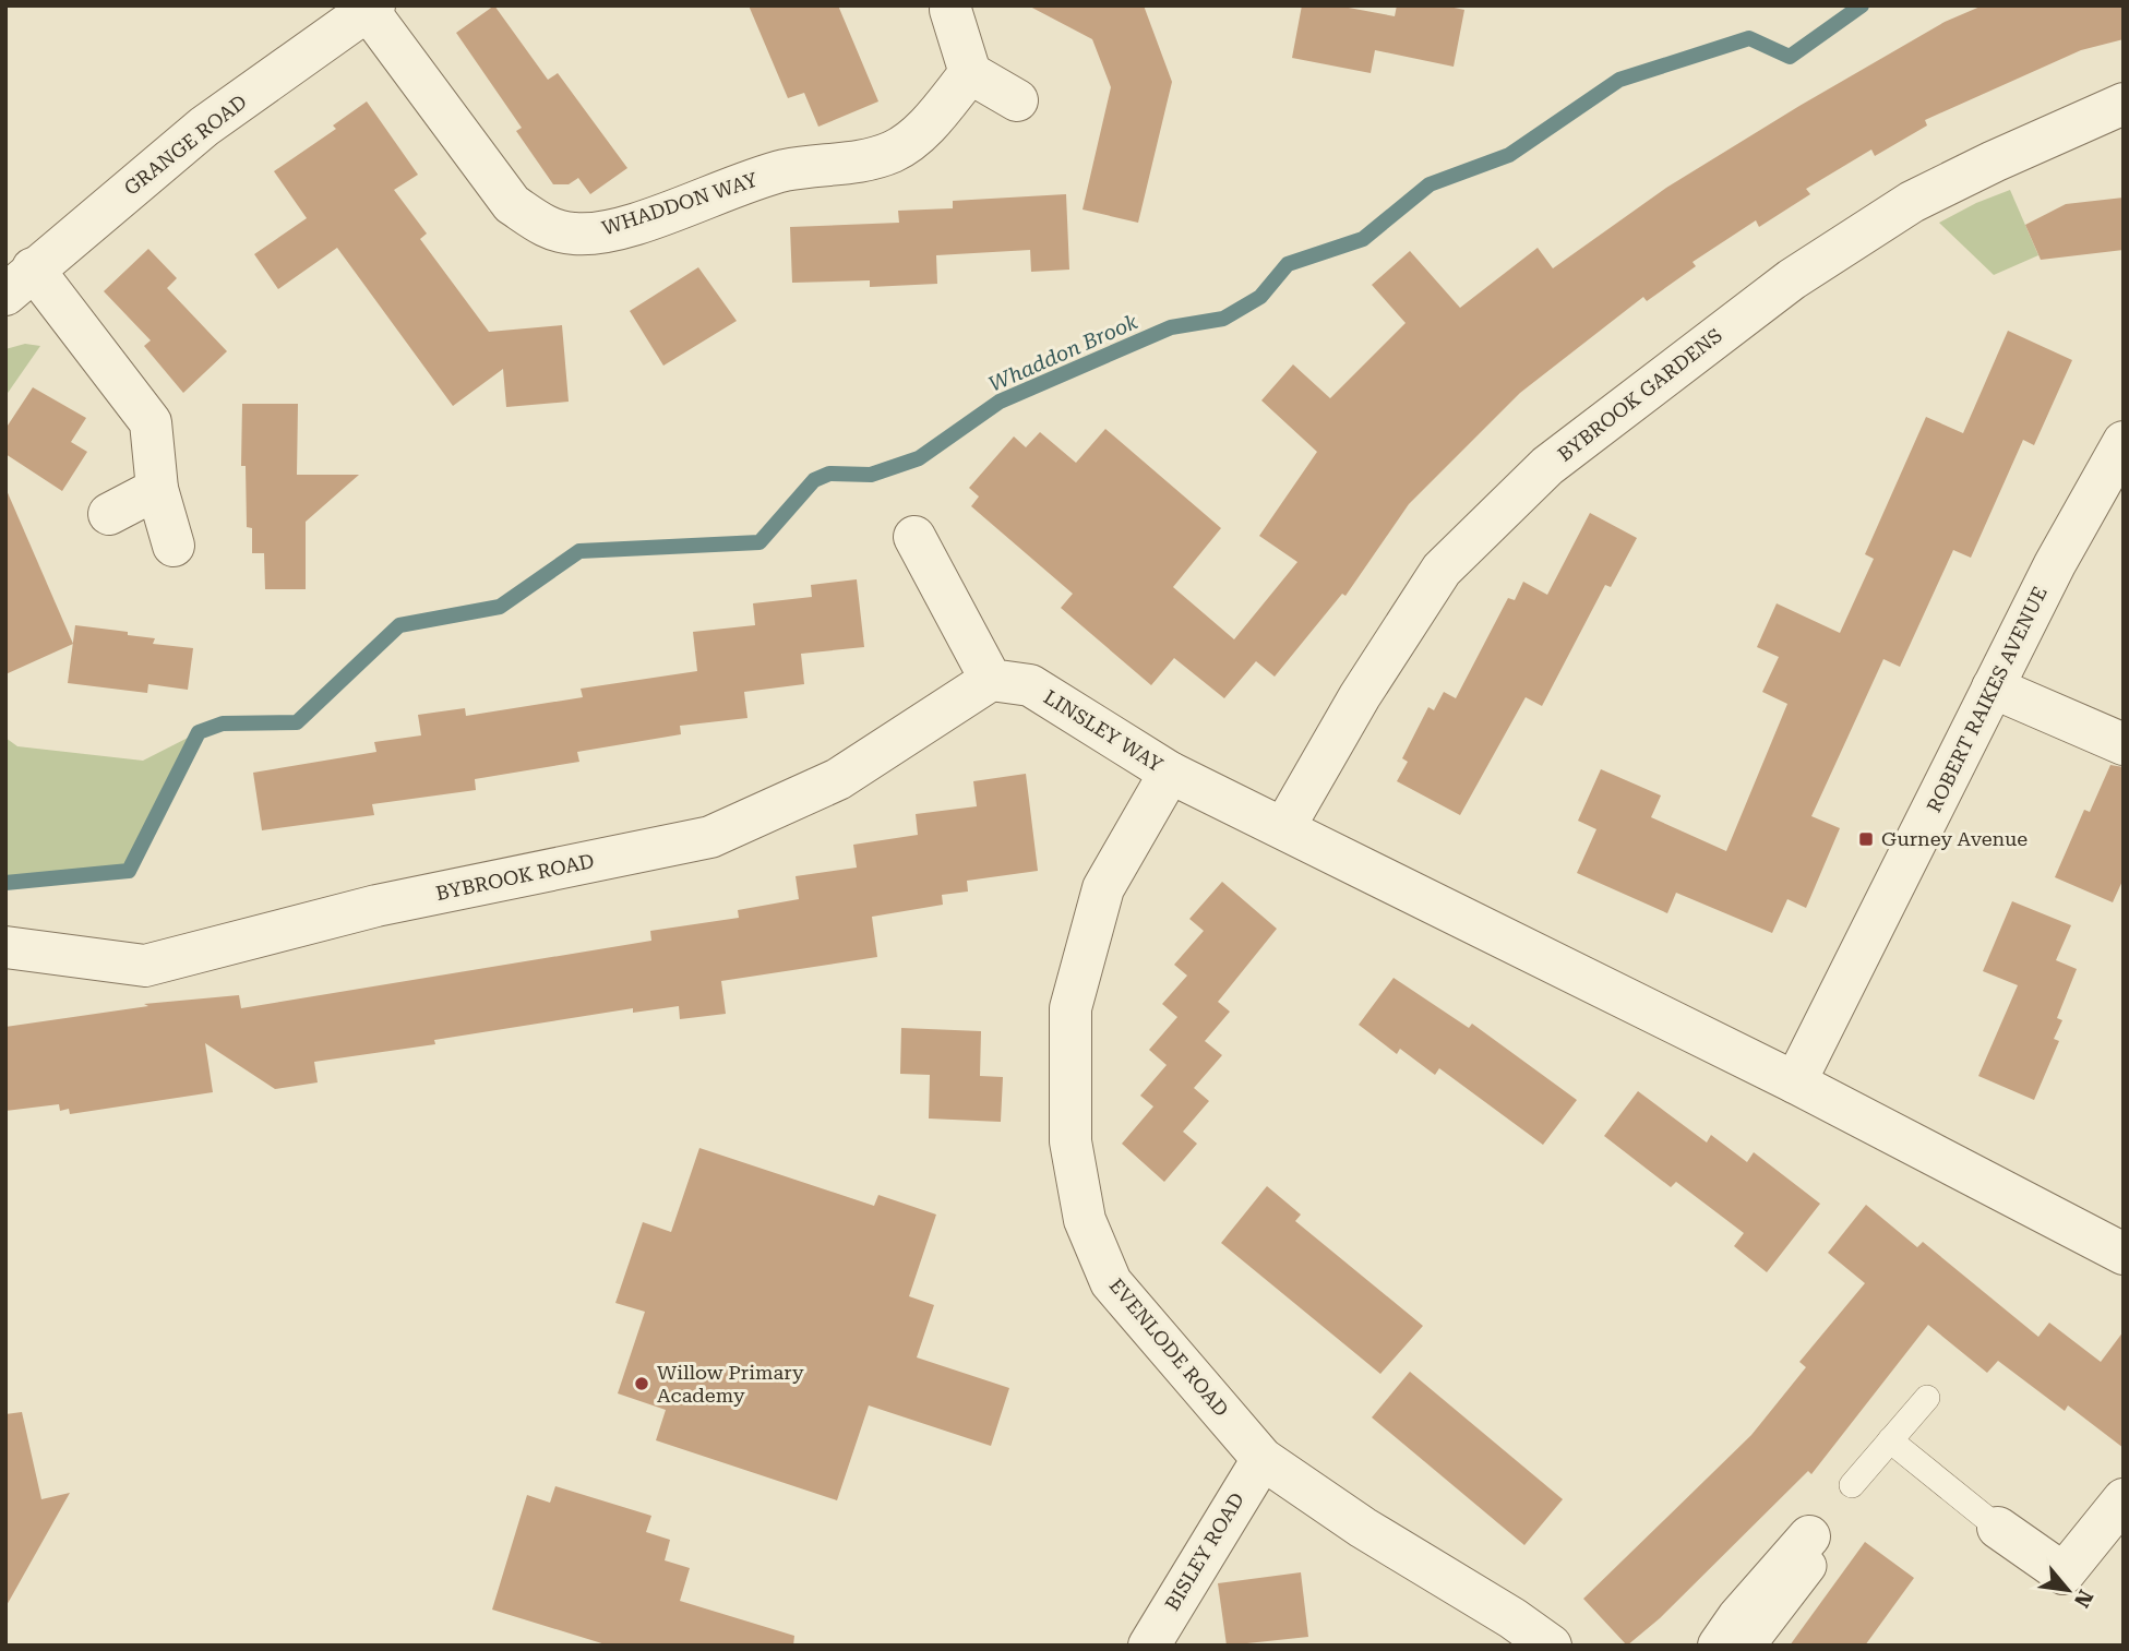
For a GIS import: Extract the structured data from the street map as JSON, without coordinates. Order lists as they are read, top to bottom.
{
  "streets": {
    "street": [
      "GRANGE ROAD",
      "WHADDON WAY",
      "BYBROOK GARDENS",
      "ROBERT RAIKES AVENUE",
      "LINSLEY WAY",
      "BYBROOK ROAD",
      "EVENLODE ROAD",
      "BISLEY ROAD"
    ]
  },
  "crossings": [
    ["GRANGE ROAD", "WHADDON WAY"],
    ["BYBROOK GARDENS", "LINSLEY WAY"],
    ["ROBERT RAIKES AVENUE", "LINSLEY WAY"],
    ["LINSLEY WAY", "BYBROOK ROAD"],
    ["LINSLEY WAY", "EVENLODE ROAD"],
    ["EVENLODE ROAD", "BISLEY ROAD"]
  ],
  "water": ["Whaddon Brook"],
  "places": {
    "transit": ["Gurney Avenue"],
    "other": ["Willow Primary Academy"]
  },
  "north": "bottom right"
}
